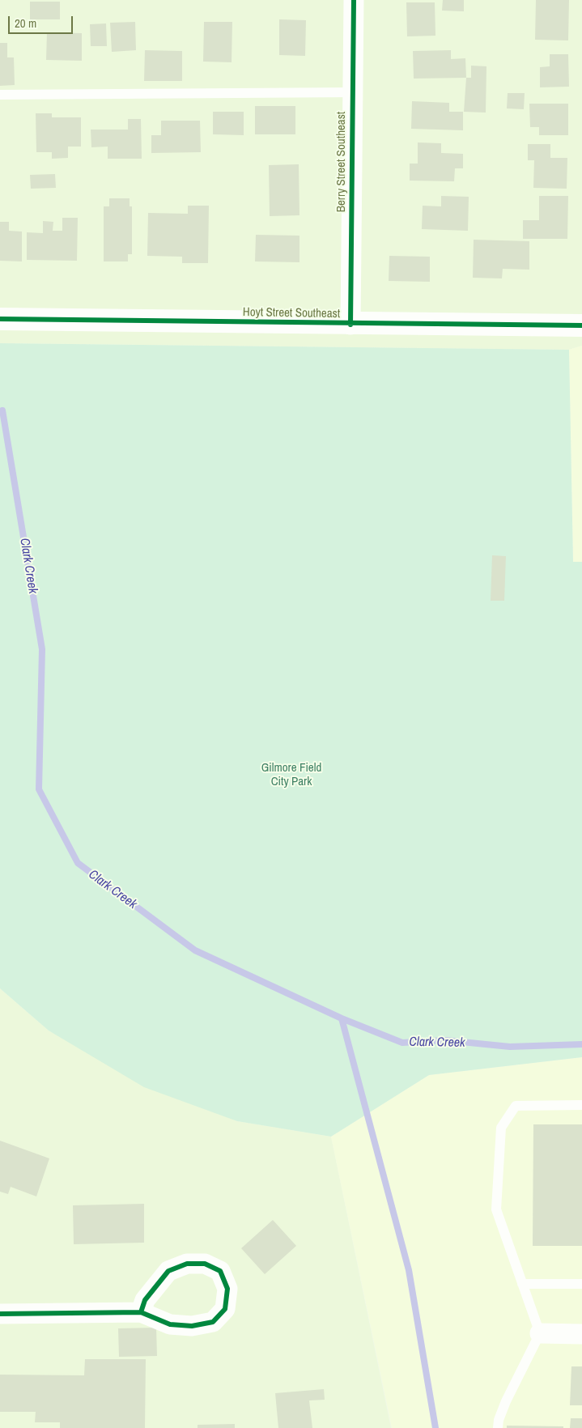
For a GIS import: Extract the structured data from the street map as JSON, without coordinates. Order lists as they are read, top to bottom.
{
  "streets": {
    "street": ["Berry Street Southeast", "Hoyt Street Southeast"]
  },
  "crossings": [
    ["Berry Street Southeast", "Hoyt Street Southeast"]
  ],
  "water": ["Clark Creek"],
  "parks": ["Gilmore Field City Park"],
  "scale_bar": "20 m"
}
